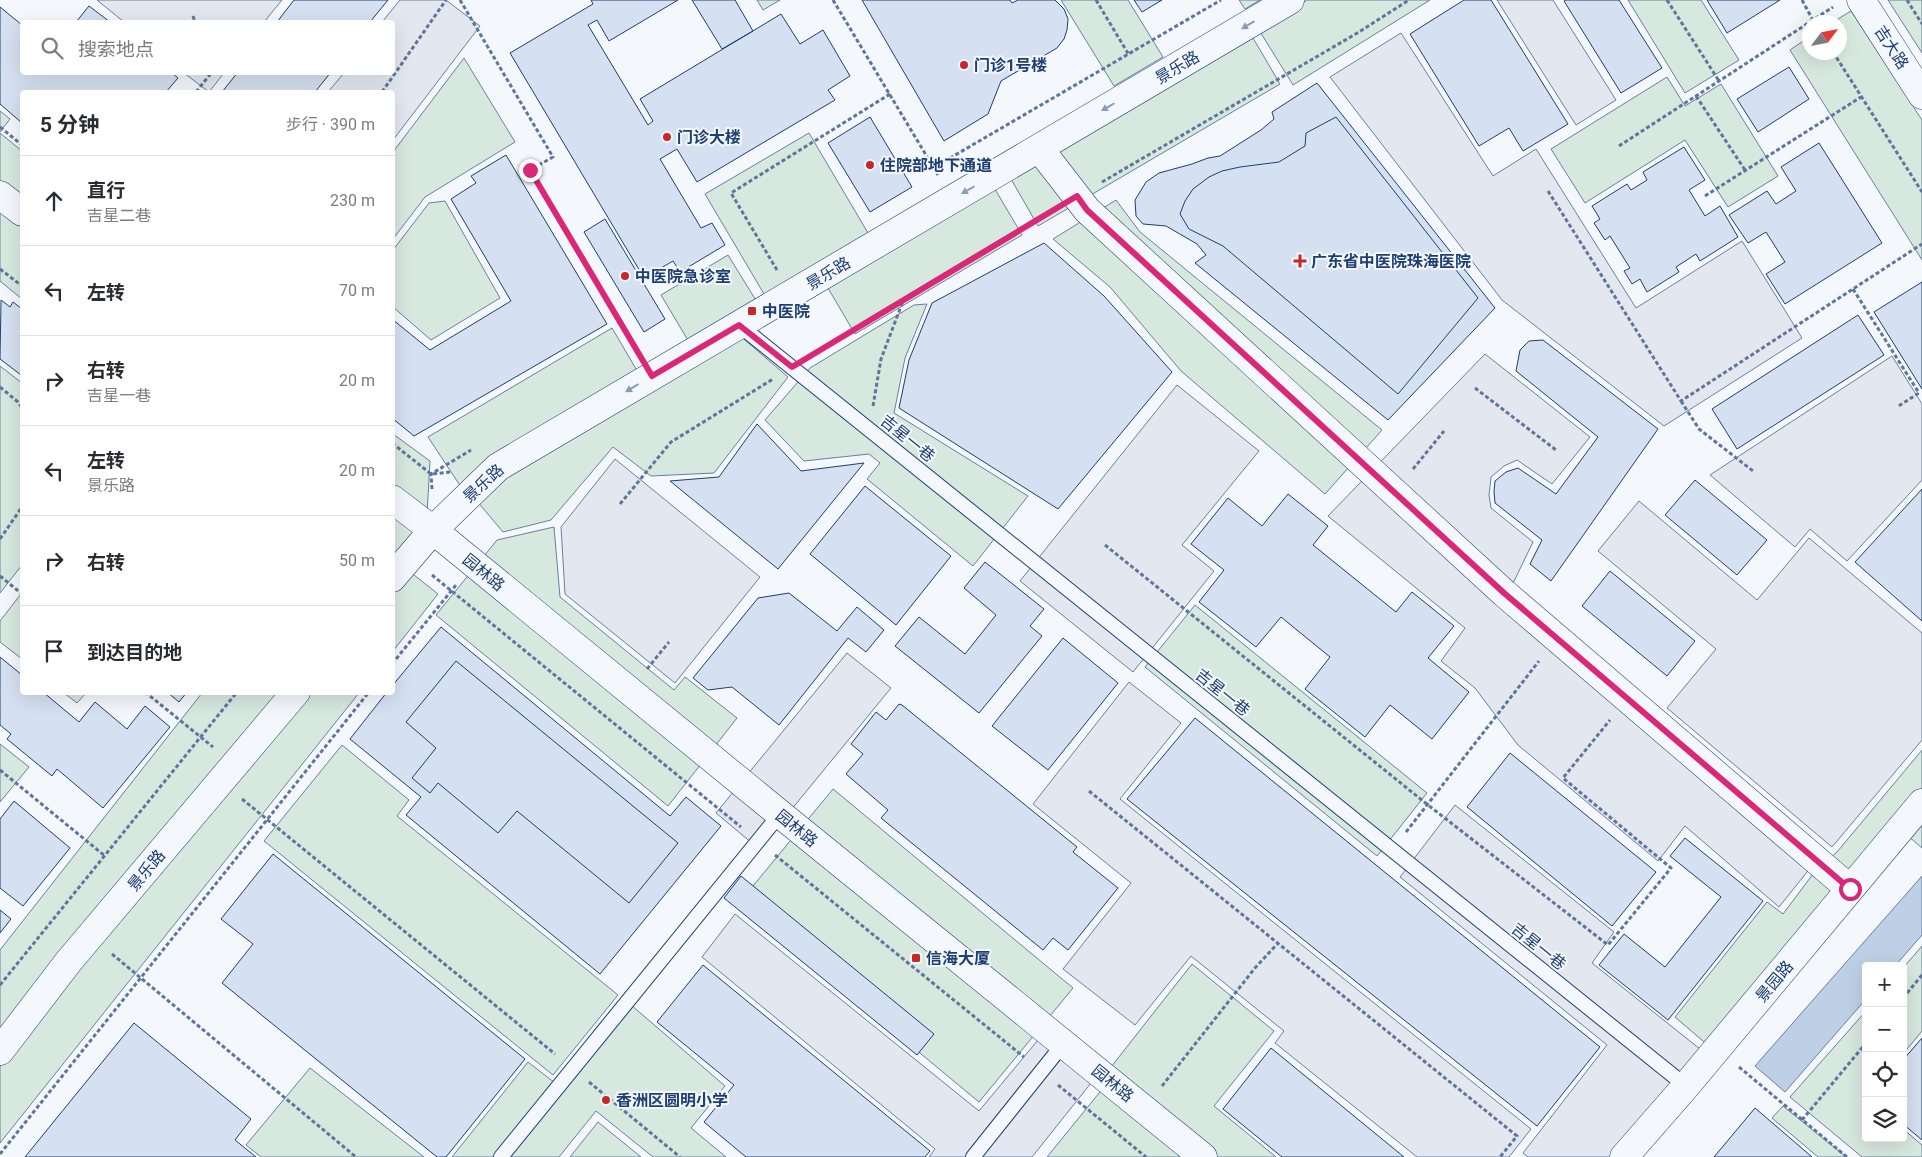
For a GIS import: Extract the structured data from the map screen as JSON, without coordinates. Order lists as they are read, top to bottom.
{
  "streets": {
    "street": [
      "吉大路",
      "景乐路",
      "园林路",
      "景园路"
    ],
    "lane": ["吉星一巷"]
  },
  "crossings": [
    ["景乐路", "吉星一巷"],
    ["景乐路", "园林路"],
    ["吉星一巷", "景园路"]
  ],
  "one_way": ["景乐路"],
  "places": {
    "other": [
      "门诊1号楼",
      "门诊大楼",
      "住院部地下通道",
      "中医院急诊室",
      "香洲区圆明小学"
    ],
    "health": ["广东省中医院珠海医院"],
    "transit": ["中医院", "信海大厦"]
  },
  "north": "top right",
  "page": {
    "search": "搜索地点",
    "heading": ["5 分钟", "步行 · 390 m"],
    "list": [
      ["直行", "吉星二巷", "230 m"],
      ["左转", "70 m"],
      ["右转", "吉星一巷", "20 m"],
      ["左转", "景乐路", "20 m"],
      ["右转", "50 m"],
      "到达目的地"
    ],
    "map_buttons": ["+", "−"]
  }
}
